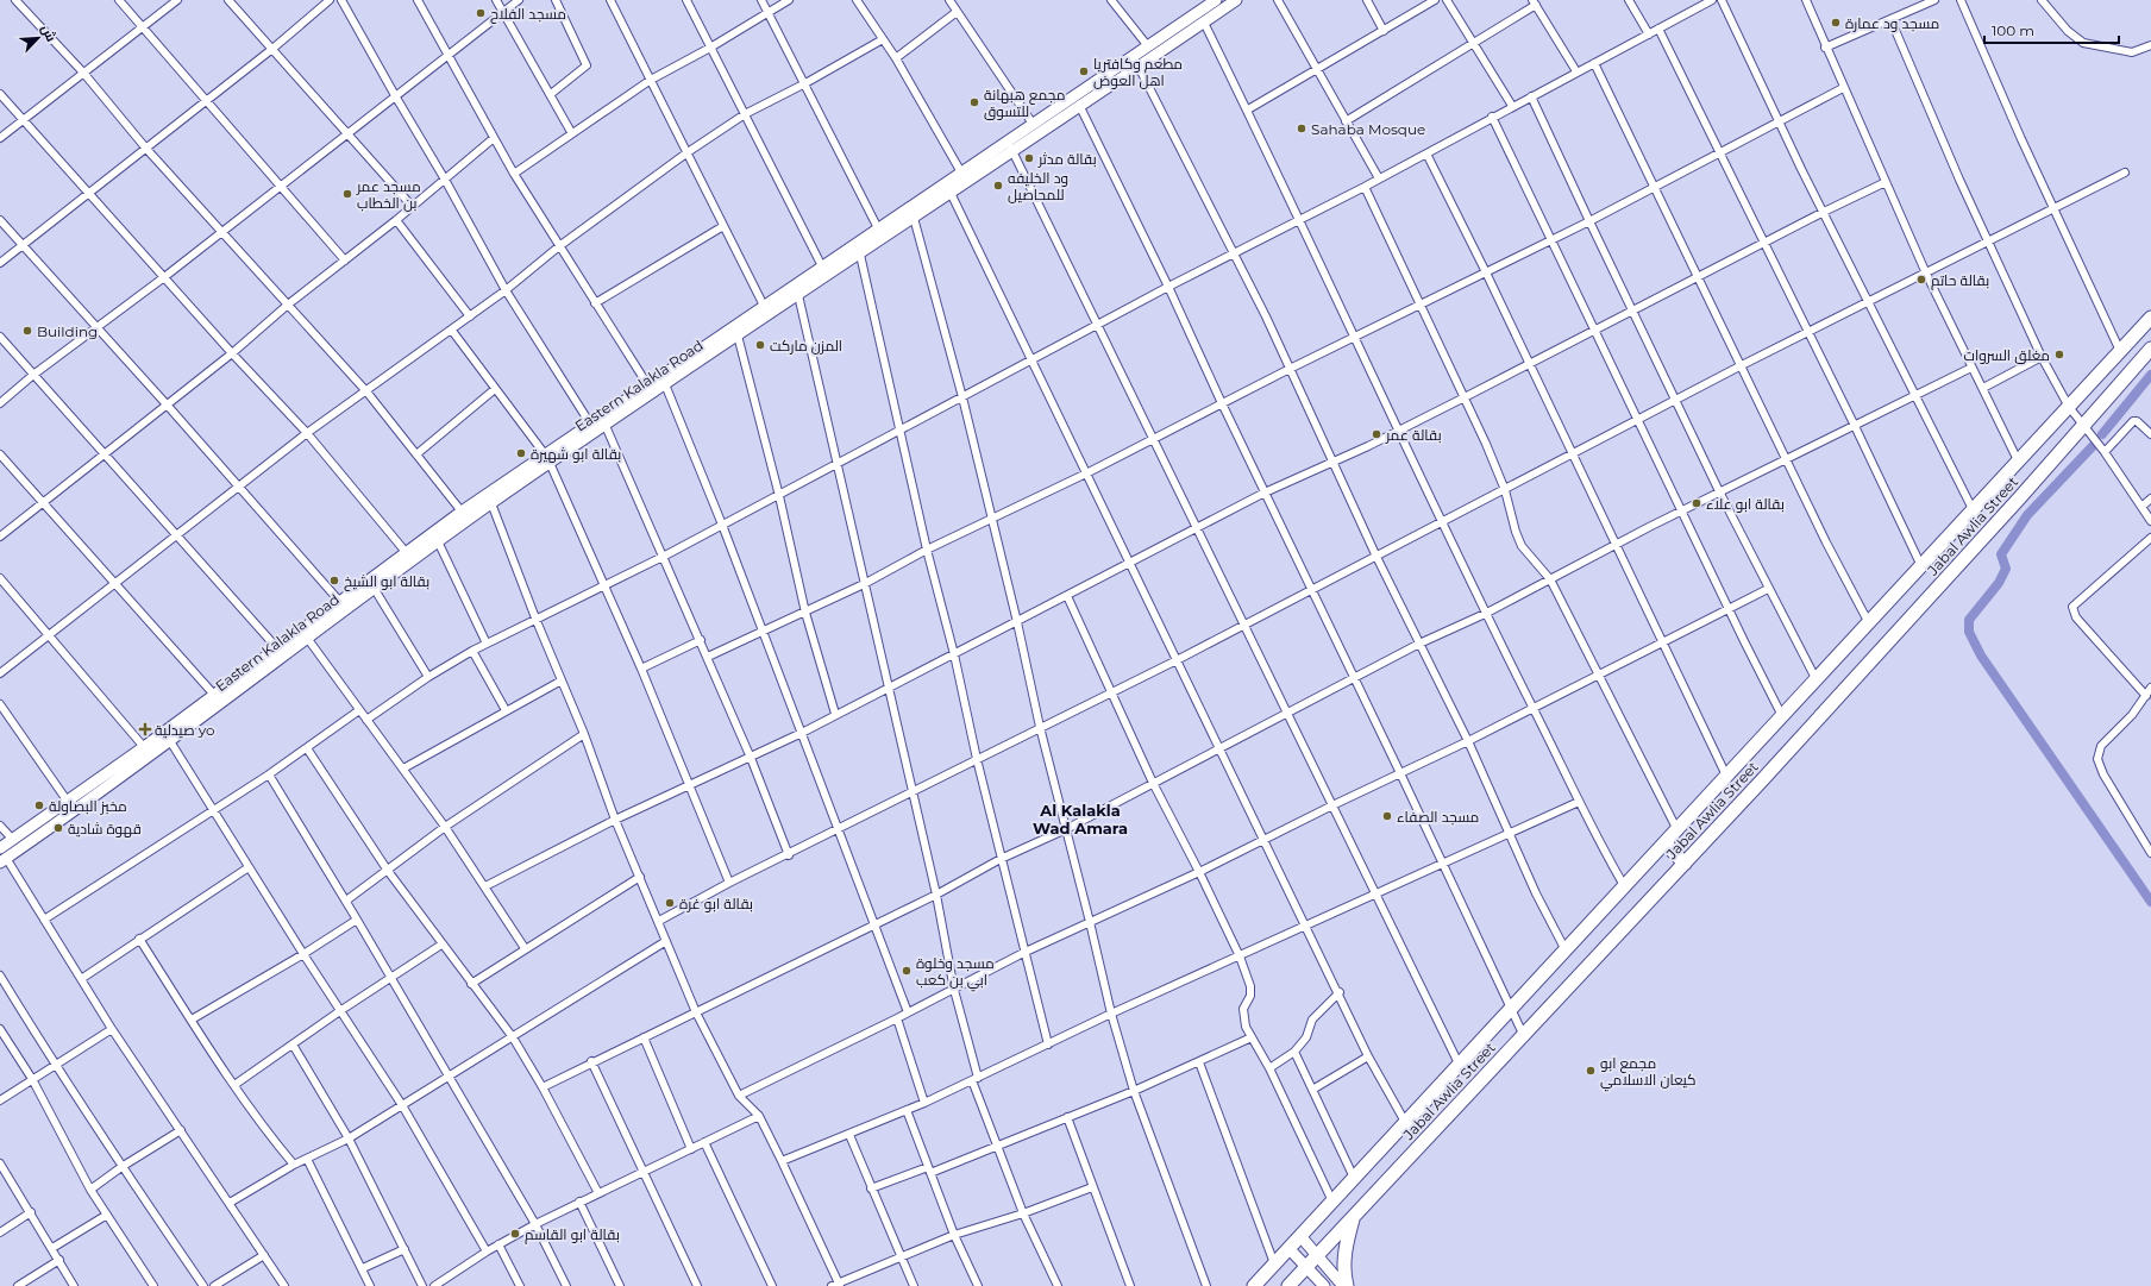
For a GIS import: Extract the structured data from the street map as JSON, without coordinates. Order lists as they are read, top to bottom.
{
  "streets": {
    "highway": ["Jabal Awlia Street"],
    "street": ["Eastern Kalakla Road"]
  },
  "districts": ["Al Kalakla Wad Amara"],
  "places": {
    "other": [
      "مسجد الفلاح",
      "مسجد ود عمارة",
      "مطعم وكافتريا اهل العوض",
      "مجمع هبهانة للتسوق",
      "Sahaba Mosque",
      "بقالة مدثر",
      "ود الخليفه للمحاصيل",
      "مسجد عمر بن الخطاب",
      "بقالة حاتم",
      "Building",
      "المزن ماركت",
      "مغلق السروات",
      "بقالة عمر",
      "بقالة ابو شهيرة",
      "بقالة ابو علاء",
      "بقالة ابو الشيخ",
      "مخبز البصاولة",
      "مسجد الصفاء",
      "قهوة شادية",
      "بقالة ابو غرة",
      "مسجد وخلوة ابي بن كعب",
      "مجمع ابو كيعان الاسلامي",
      "بقالة ابو القاسم"
    ],
    "health": ["صيدلية yo"]
  },
  "scale_bar": "100 m",
  "north": "top right"
}
